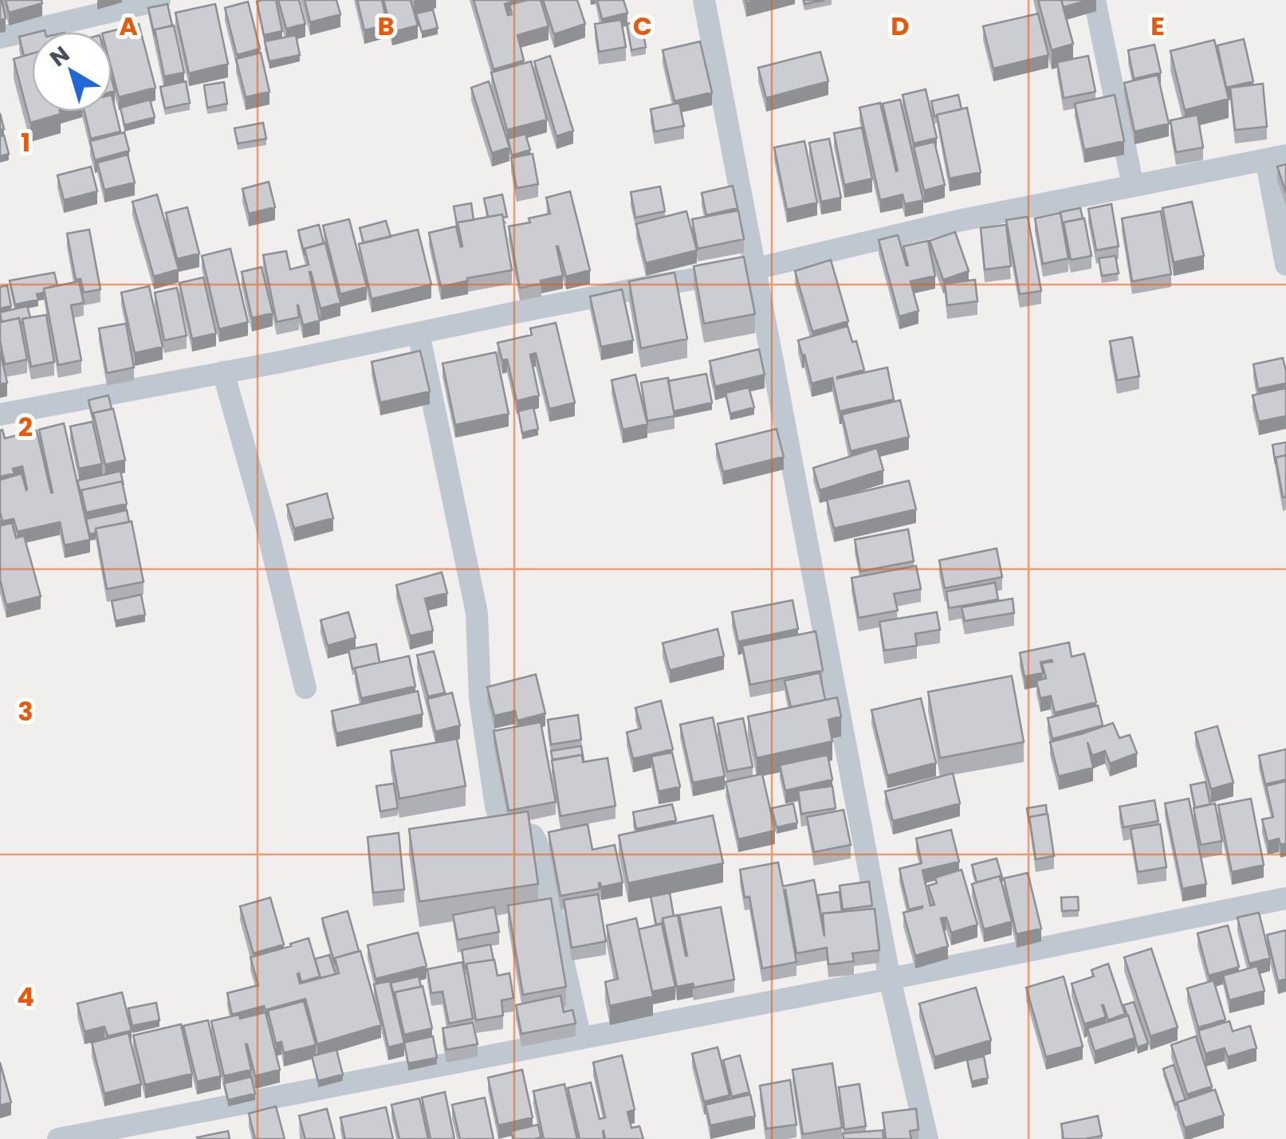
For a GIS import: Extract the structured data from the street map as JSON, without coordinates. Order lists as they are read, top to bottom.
{
  "north": "top left",
  "grid": {
    "columns": [
      "A",
      "B",
      "C",
      "D",
      "E"
    ],
    "rows": [
      "1",
      "2",
      "3",
      "4"
    ]
  }
}
